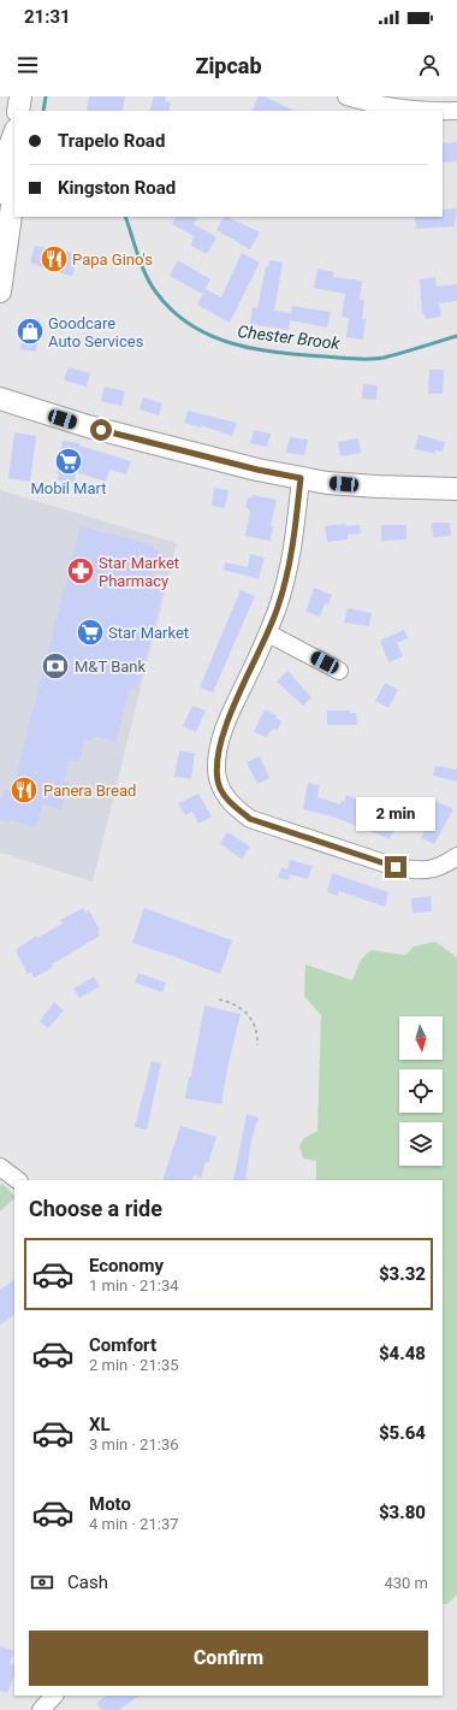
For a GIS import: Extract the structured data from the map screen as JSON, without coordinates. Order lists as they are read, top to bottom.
{
  "water": ["Chester Brook"],
  "places": {
    "restaurant": ["Papa Gino's", "Panera Bread"],
    "shop": ["Goodcare Auto Services"],
    "supermarket": ["Mobil Mart", "Star Market"],
    "pharmacy": ["Star Market Pharmacy"],
    "bank": ["M&T Bank"]
  },
  "north": "bottom",
  "page": {
    "status": "21:31",
    "header": "Zipcab",
    "banner": ["Trapelo Road", "Kingston Road"],
    "bubble": "2 min",
    "heading": "Choose a ride",
    "list": [
      {
        "name": "Economy",
        "note": "1 min · 21:34",
        "value": "$3.32"
      },
      {
        "name": "Comfort",
        "note": "2 min · 21:35",
        "value": "$4.48"
      },
      {
        "name": "XL",
        "note": "3 min · 21:36",
        "value": "$5.64"
      },
      {
        "name": "Moto",
        "note": "4 min · 21:37",
        "value": "$3.80"
      }
    ],
    "pay": ["Cash", "430 m"],
    "buttons": "Confirm"
  }
}
